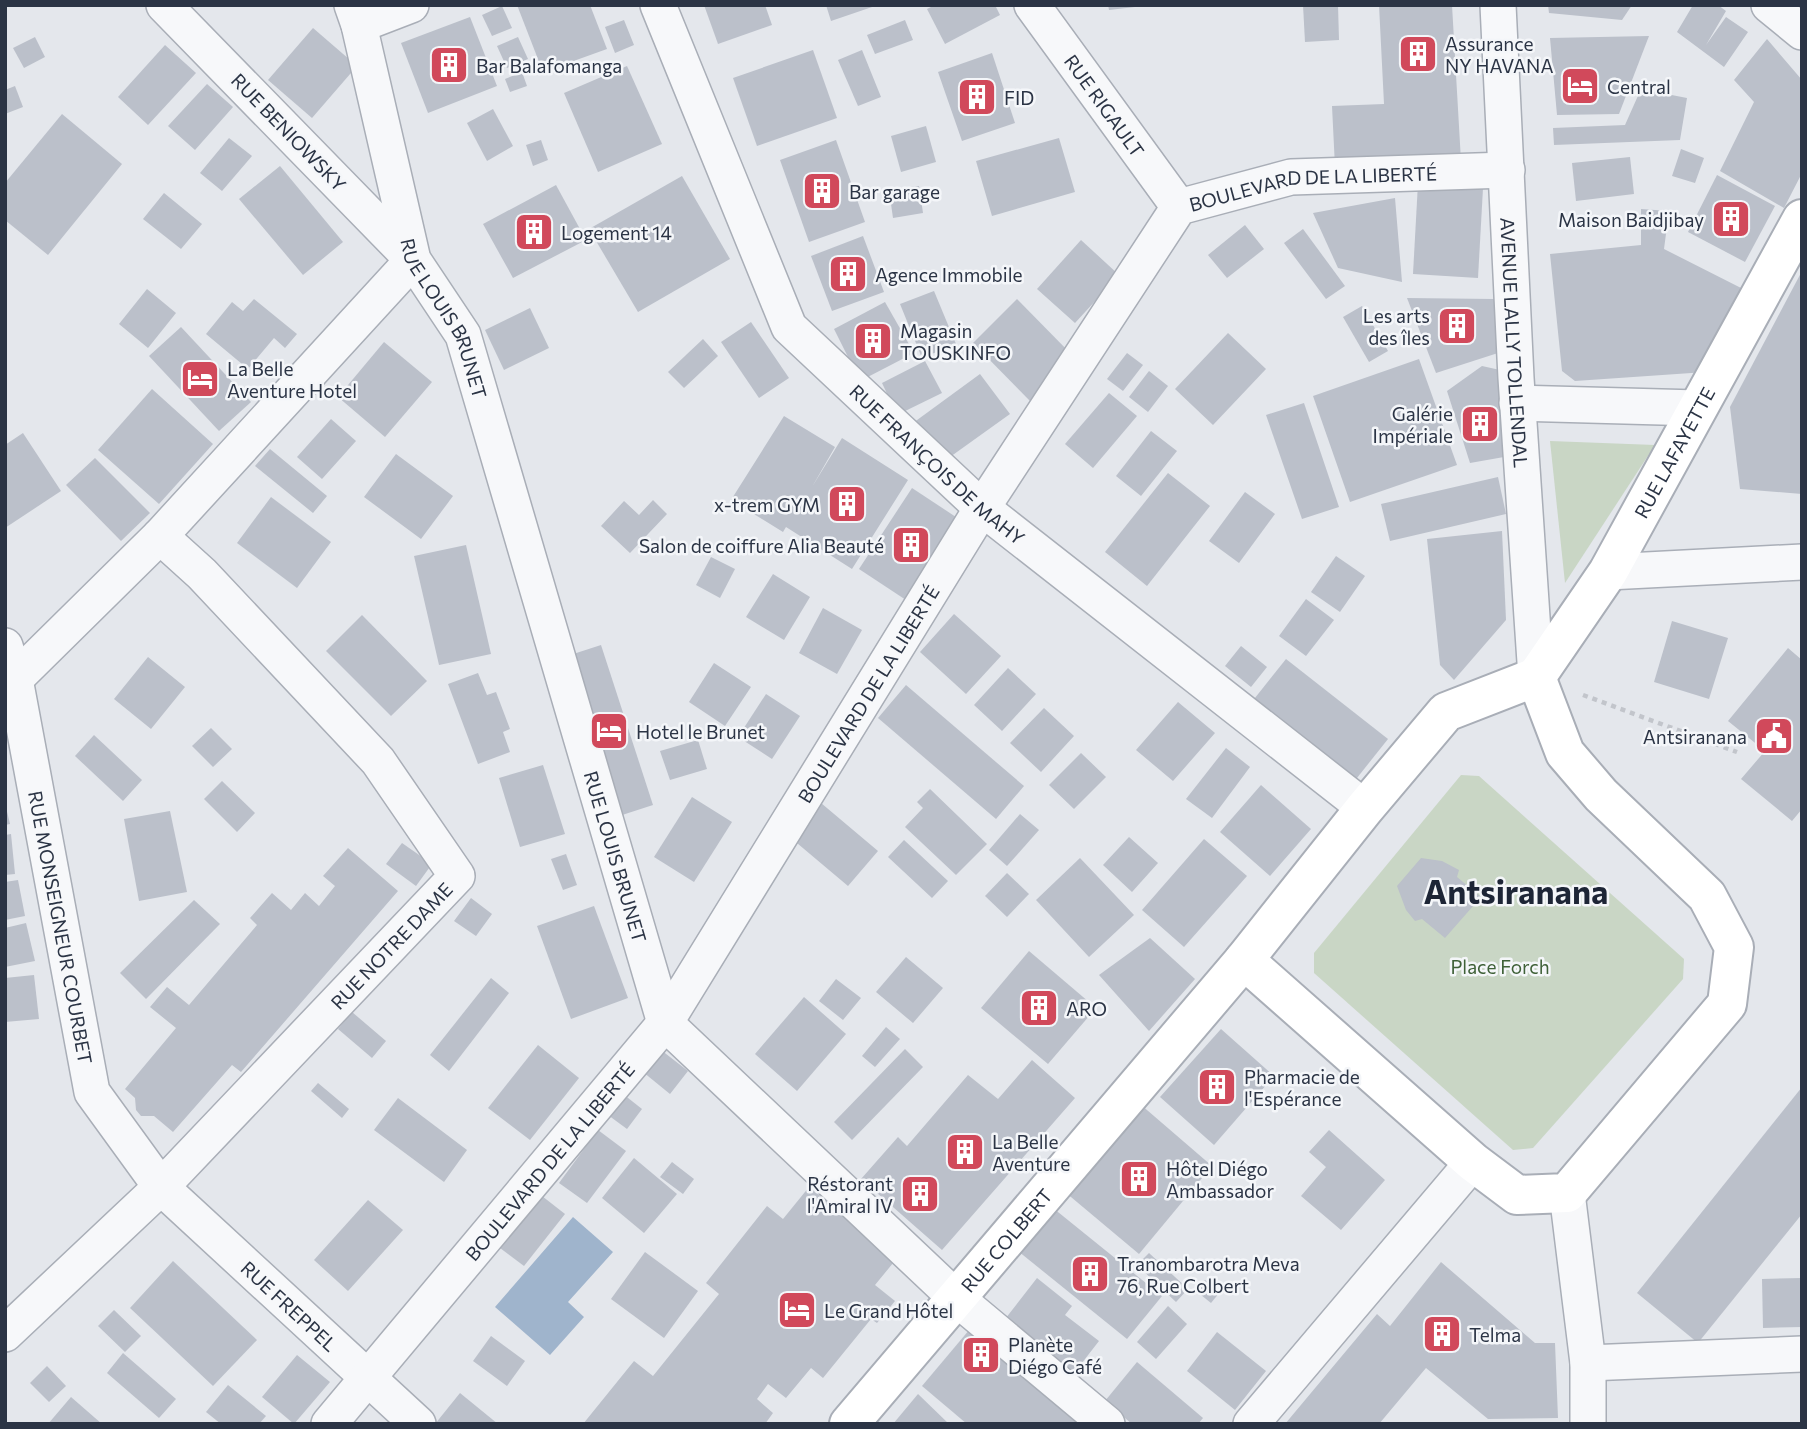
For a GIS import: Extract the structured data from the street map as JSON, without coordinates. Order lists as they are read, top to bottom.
{
  "streets": {
    "main road": ["RUE LAFAYETTE", "RUE COLBERT"],
    "street": [
      "RUE RIGAULT",
      "RUE BENIOWSKY",
      "BOULEVARD DE LA LIBERTÉ",
      "RUE LOUIS BRUNET",
      "AVENUE LALLY TOLLENDAL",
      "RUE FRANÇOIS DE MAHY",
      "RUE MONSEIGNEUR COURBET",
      "RUE NOTRE DAME",
      "RUE FREPPEL"
    ]
  },
  "crossings": [
    ["RUE RIGAULT", "BOULEVARD DE LA LIBERTÉ"],
    ["RUE BENIOWSKY", "RUE LOUIS BRUNET"],
    ["BOULEVARD DE LA LIBERTÉ", "RUE LOUIS BRUNET"],
    ["BOULEVARD DE LA LIBERTÉ", "AVENUE LALLY TOLLENDAL"],
    ["BOULEVARD DE LA LIBERTÉ", "RUE FRANÇOIS DE MAHY"],
    ["BOULEVARD DE LA LIBERTÉ", "RUE FREPPEL"],
    ["AVENUE LALLY TOLLENDAL", "RUE LAFAYETTE"],
    ["AVENUE LALLY TOLLENDAL", "RUE COLBERT"],
    ["RUE LAFAYETTE", "RUE COLBERT"],
    ["RUE FRANÇOIS DE MAHY", "RUE COLBERT"],
    ["RUE MONSEIGNEUR COURBET", "RUE NOTRE DAME"],
    ["RUE MONSEIGNEUR COURBET", "RUE FREPPEL"],
    ["RUE NOTRE DAME", "RUE FREPPEL"]
  ],
  "districts": ["Antsiranana"],
  "parks": ["Place Forch"],
  "places": {
    "building": [
      "Assurance NY HAVANA",
      "Bar Balafomanga",
      "FID",
      "Bar garage",
      "Maison Baidjibay",
      "Logement 14",
      "Agence Immobile",
      "Les arts des îles",
      "Magasin TOUSKINFO",
      "Galérie Impériale",
      "x-trem GYM",
      "Salon de coiffure Alia Beauté",
      "ARO",
      "Pharmacie de l'Espérance",
      "La Belle Aventure",
      "Hôtel Diégo Ambassador",
      "Réstorant l'Amiral IV",
      "Tranombarotra Meva 76, Rue Colbert",
      "Telma",
      "Planète Diégo Café"
    ],
    "hotel": [
      "Central",
      "La Belle Aventure Hotel",
      "Hotel le Brunet",
      "Le Grand Hôtel"
    ],
    "public building": ["Antsiranana"]
  }
}
